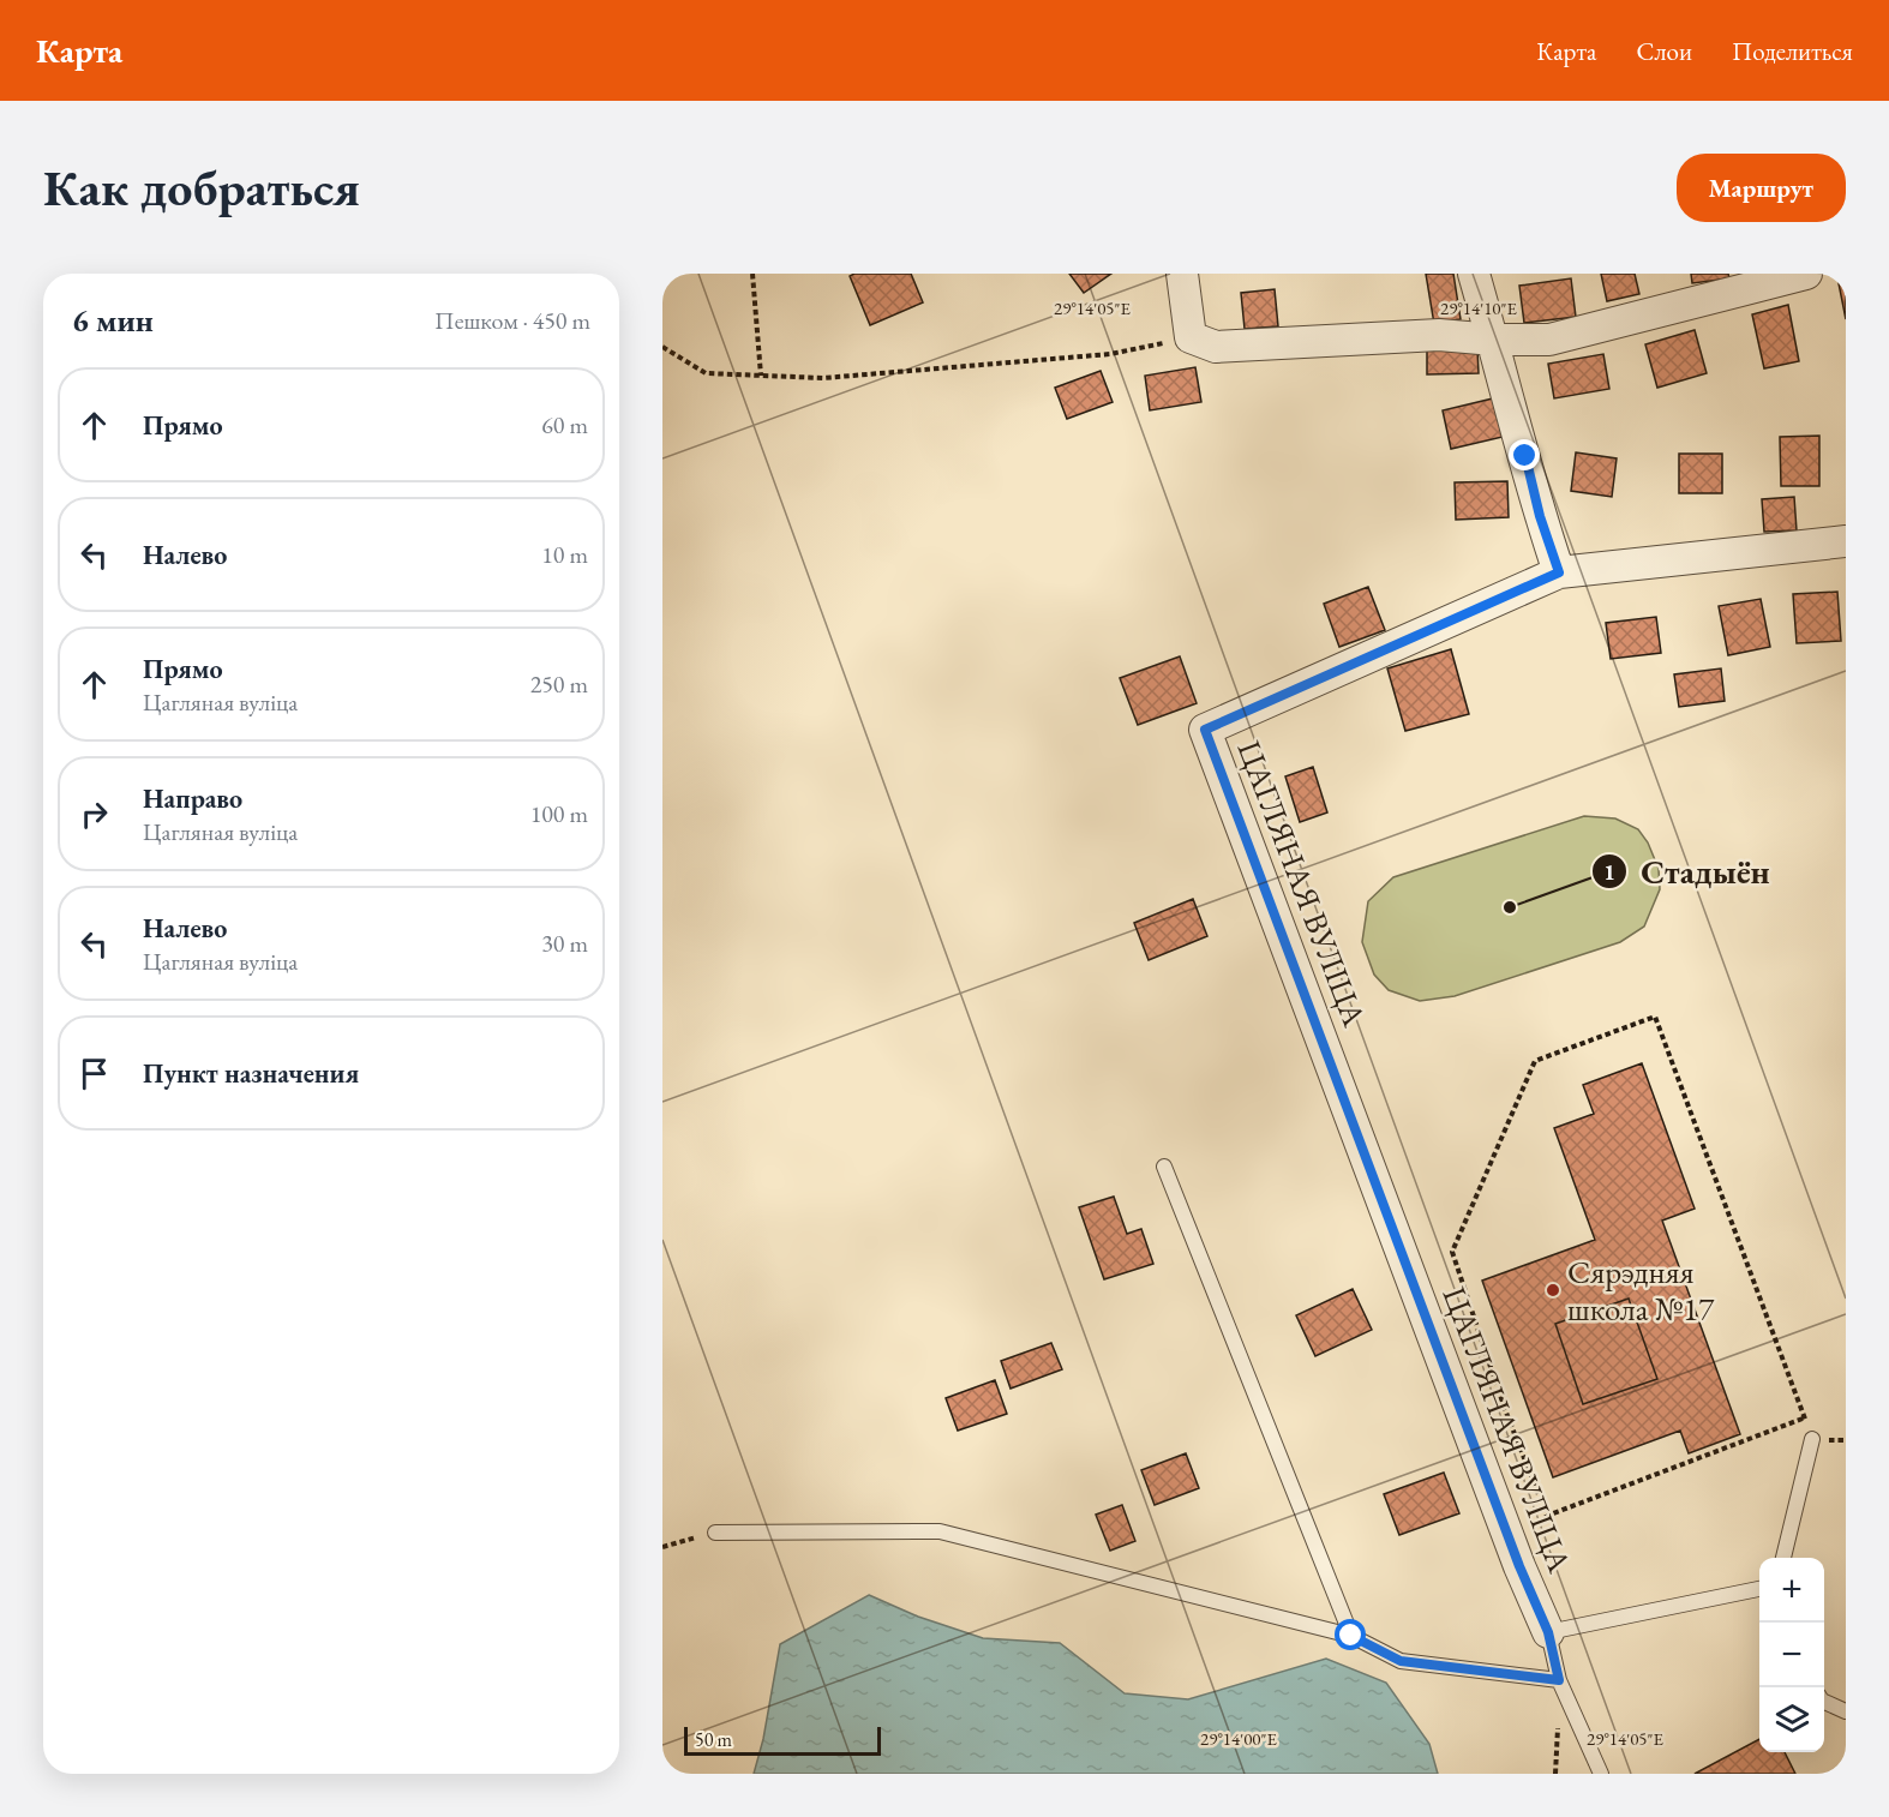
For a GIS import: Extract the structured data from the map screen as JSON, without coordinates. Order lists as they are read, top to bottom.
{
  "streets": {
    "street": ["ЦАГЛЯНАЯ ВУЛІЦА"]
  },
  "places": ["Стадыён", "Сярэдняя школа №17"],
  "scale_bar": "50 m",
  "page": {
    "header": "Карта",
    "nav": ["Карта", "Слои", "Поделиться"],
    "buttons": "Маршрут",
    "title": "Как добраться",
    "heading": ["6 мин", "Пешком · 450 m"],
    "list": [
      ["Прямо", "60 m"],
      ["Налево", "10 m"],
      ["Прямо", "Цагляная вуліца", "250 m"],
      ["Направо", "Цагляная вуліца", "100 m"],
      ["Налево", "Цагляная вуліца", "30 m"],
      "Пункт назначения"
    ],
    "map_buttons": ["+", "−"],
    "scale": "50 m"
  },
  "coordinates": ["29°14'05\"E", "29°14'10\"E", "29°14'00\"E"]
}
